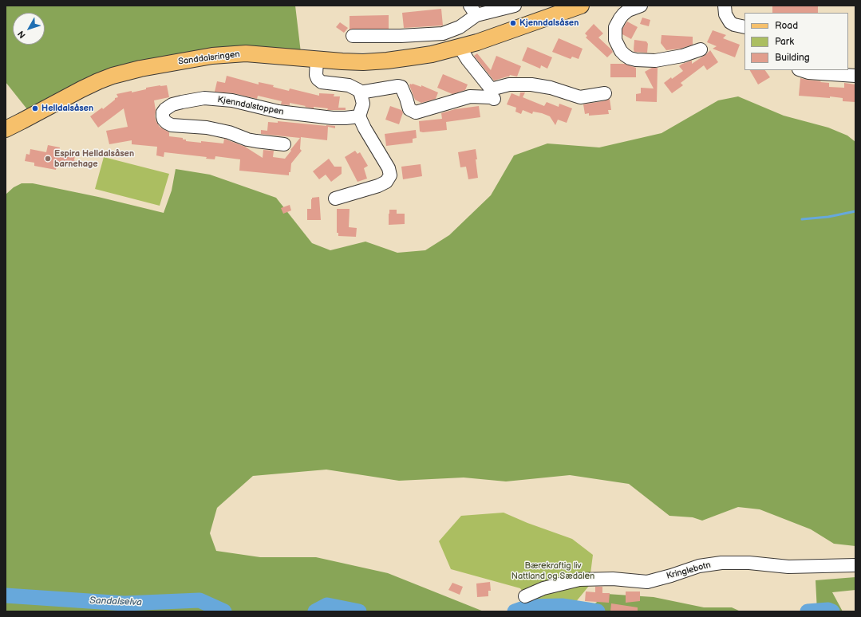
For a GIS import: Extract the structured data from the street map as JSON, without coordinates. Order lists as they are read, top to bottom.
{
  "streets": {
    "main road": ["Sanddalsringen"],
    "street": ["Kjenndalstoppen", "Kringlebotn"]
  },
  "water": ["Sandalselva"],
  "parks": ["Bærekraftig liv Nattland og Sædalen"],
  "places": ["Kjenndalsåsen", "Helldalsåsen", "Espira Helldalsåsen barnehage"],
  "legend": ["Road", "Park", "Building"],
  "north": "bottom left"
}
